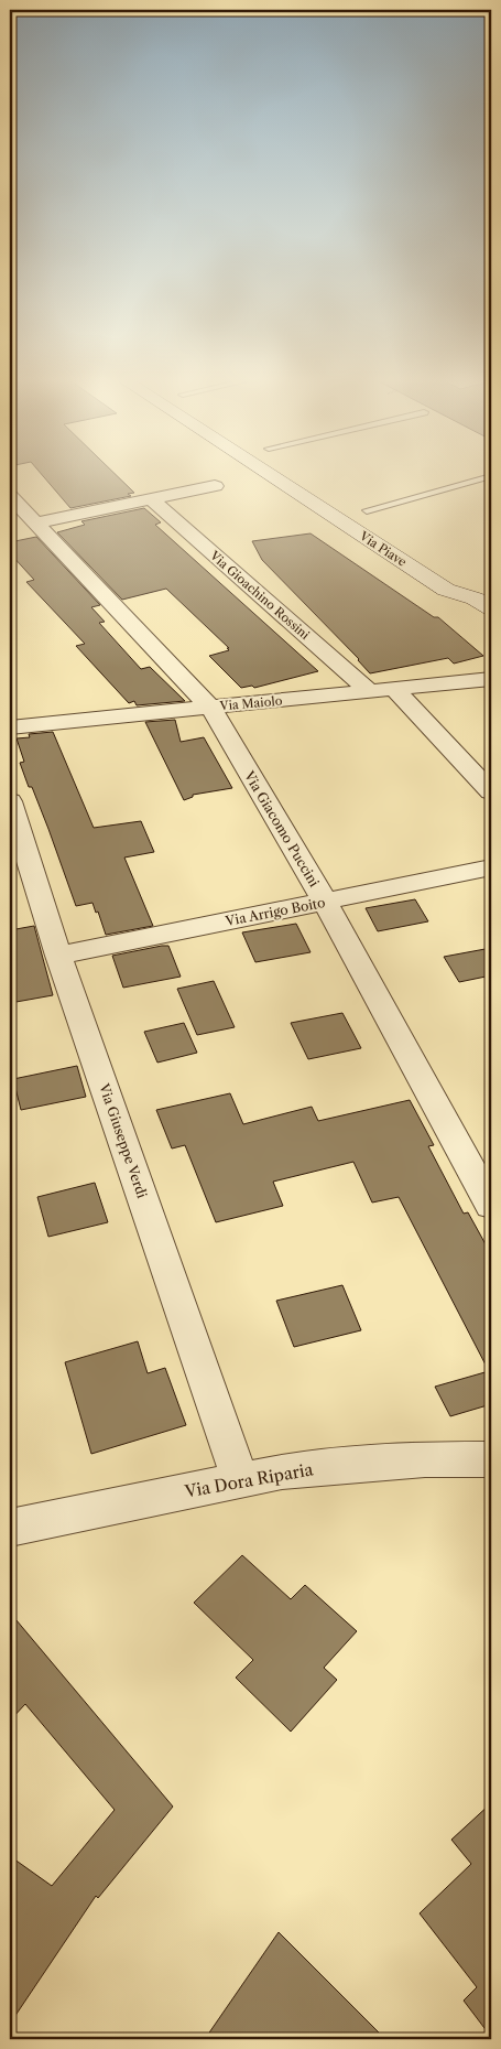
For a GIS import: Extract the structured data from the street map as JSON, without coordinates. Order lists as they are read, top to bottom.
{
  "streets": {
    "main road": ["Via Piave"],
    "street": [
      "Via Gioachino Rossini",
      "Via Maiolo",
      "Via Giacomo Puccini",
      "Via Arrigo Boito",
      "Via Giuseppe Verdi",
      "Via Dora Riparia"
    ]
  },
  "crossings": [
    ["Via Gioachino Rossini", "Via Maiolo"],
    ["Via Maiolo", "Via Giacomo Puccini"],
    ["Via Giacomo Puccini", "Via Arrigo Boito"],
    ["Via Arrigo Boito", "Via Giuseppe Verdi"],
    ["Via Giuseppe Verdi", "Via Dora Riparia"]
  ]
}
